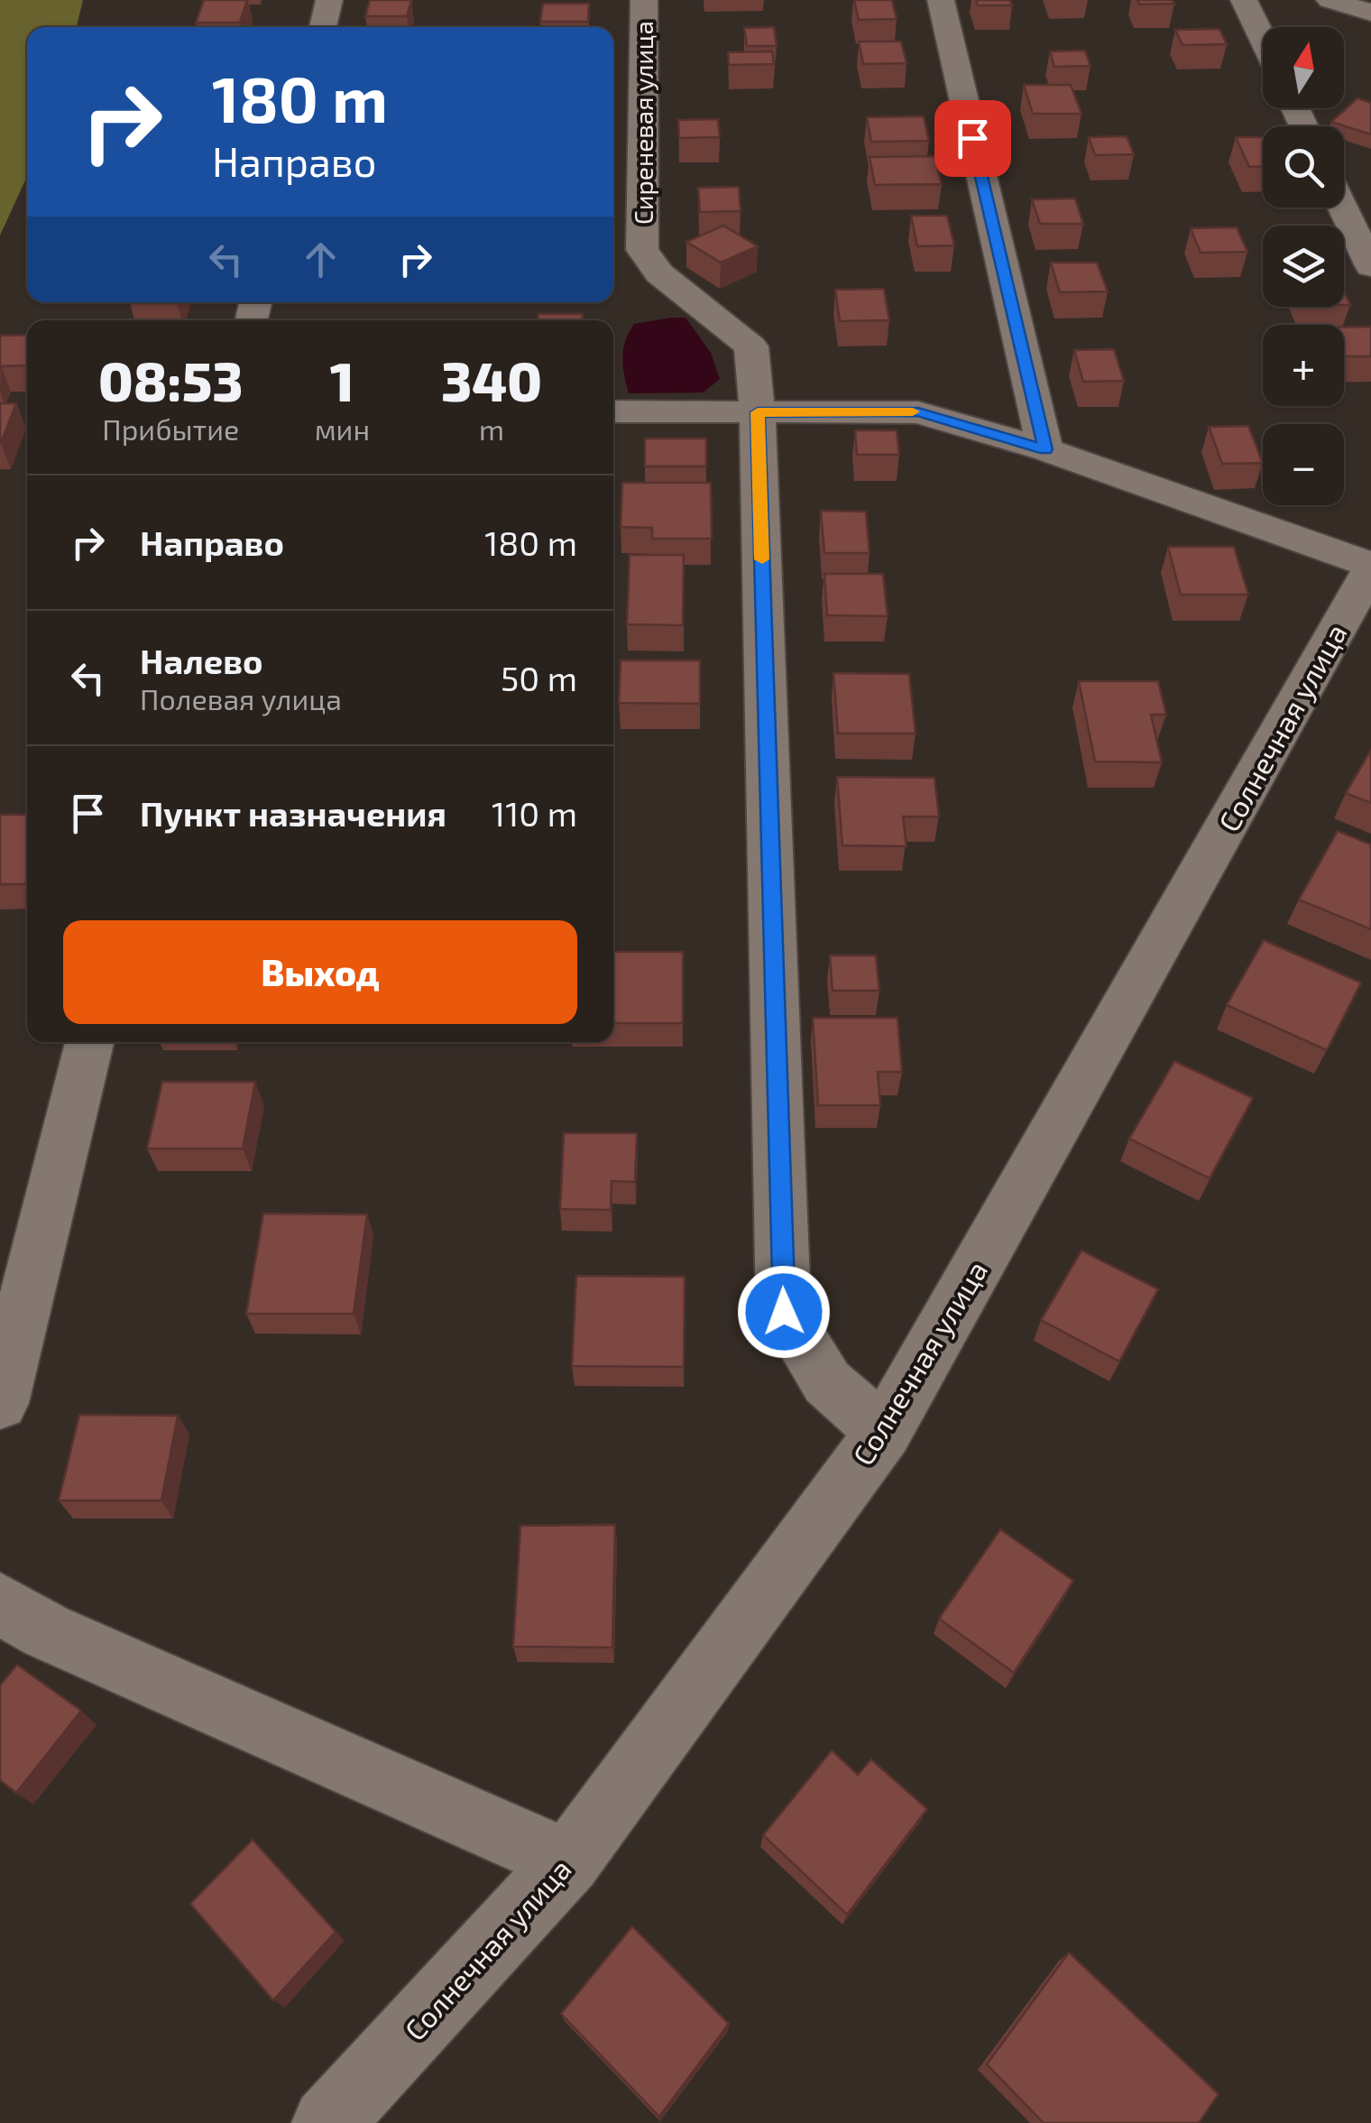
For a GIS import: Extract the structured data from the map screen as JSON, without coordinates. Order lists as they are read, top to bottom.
{
  "streets": {
    "street": ["Сиреневая улица", "Солнечная улица"]
  },
  "crossings": [
    ["Сиреневая улица", "Солнечная улица"]
  ],
  "north": "top",
  "page": {
    "map_buttons": ["+", "−"],
    "turn": ["180 m", "Направо"],
    "eta": [
      "08:53",
      "Прибытие",
      "1",
      "мин",
      "340",
      "m"
    ],
    "list": [
      {
        "name": "Направо",
        "value": "180 m"
      },
      {
        "name": "Налево",
        "note": "Полевая улица",
        "value": "50 m"
      },
      {
        "name": "Пункт назначения",
        "value": "110 m"
      }
    ],
    "buttons": "Выход"
  }
}
